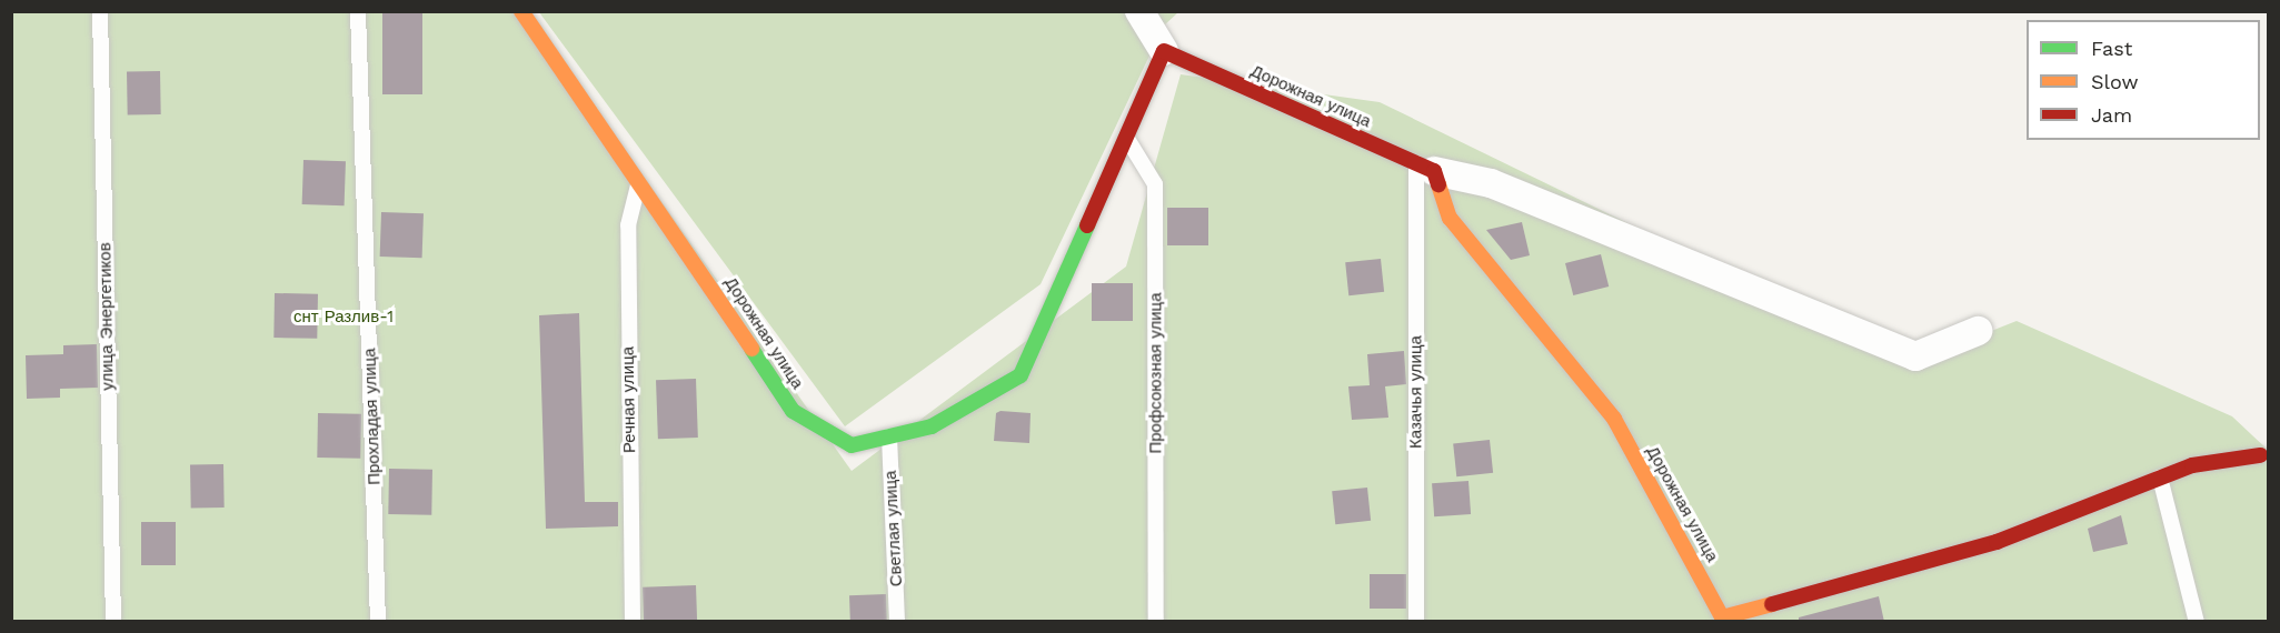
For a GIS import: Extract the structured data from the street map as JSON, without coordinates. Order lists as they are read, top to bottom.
{
  "streets": {
    "street": ["Дорожная улица"],
    "lane": [
      "улица Энергетиков",
      "Профсоюзная улица",
      "Казачья улица",
      "Речная улица",
      "Прохладая улица",
      "Светлая улица"
    ]
  },
  "crossings": [
    ["Дорожная улица", "Профсоюзная улица"],
    ["Дорожная улица", "Казачья улица"],
    ["Дорожная улица", "Речная улица"],
    ["Дорожная улица", "Светлая улица"]
  ],
  "parks": ["снт Разлив-1"],
  "legend": ["Fast", "Slow", "Jam"]
}
